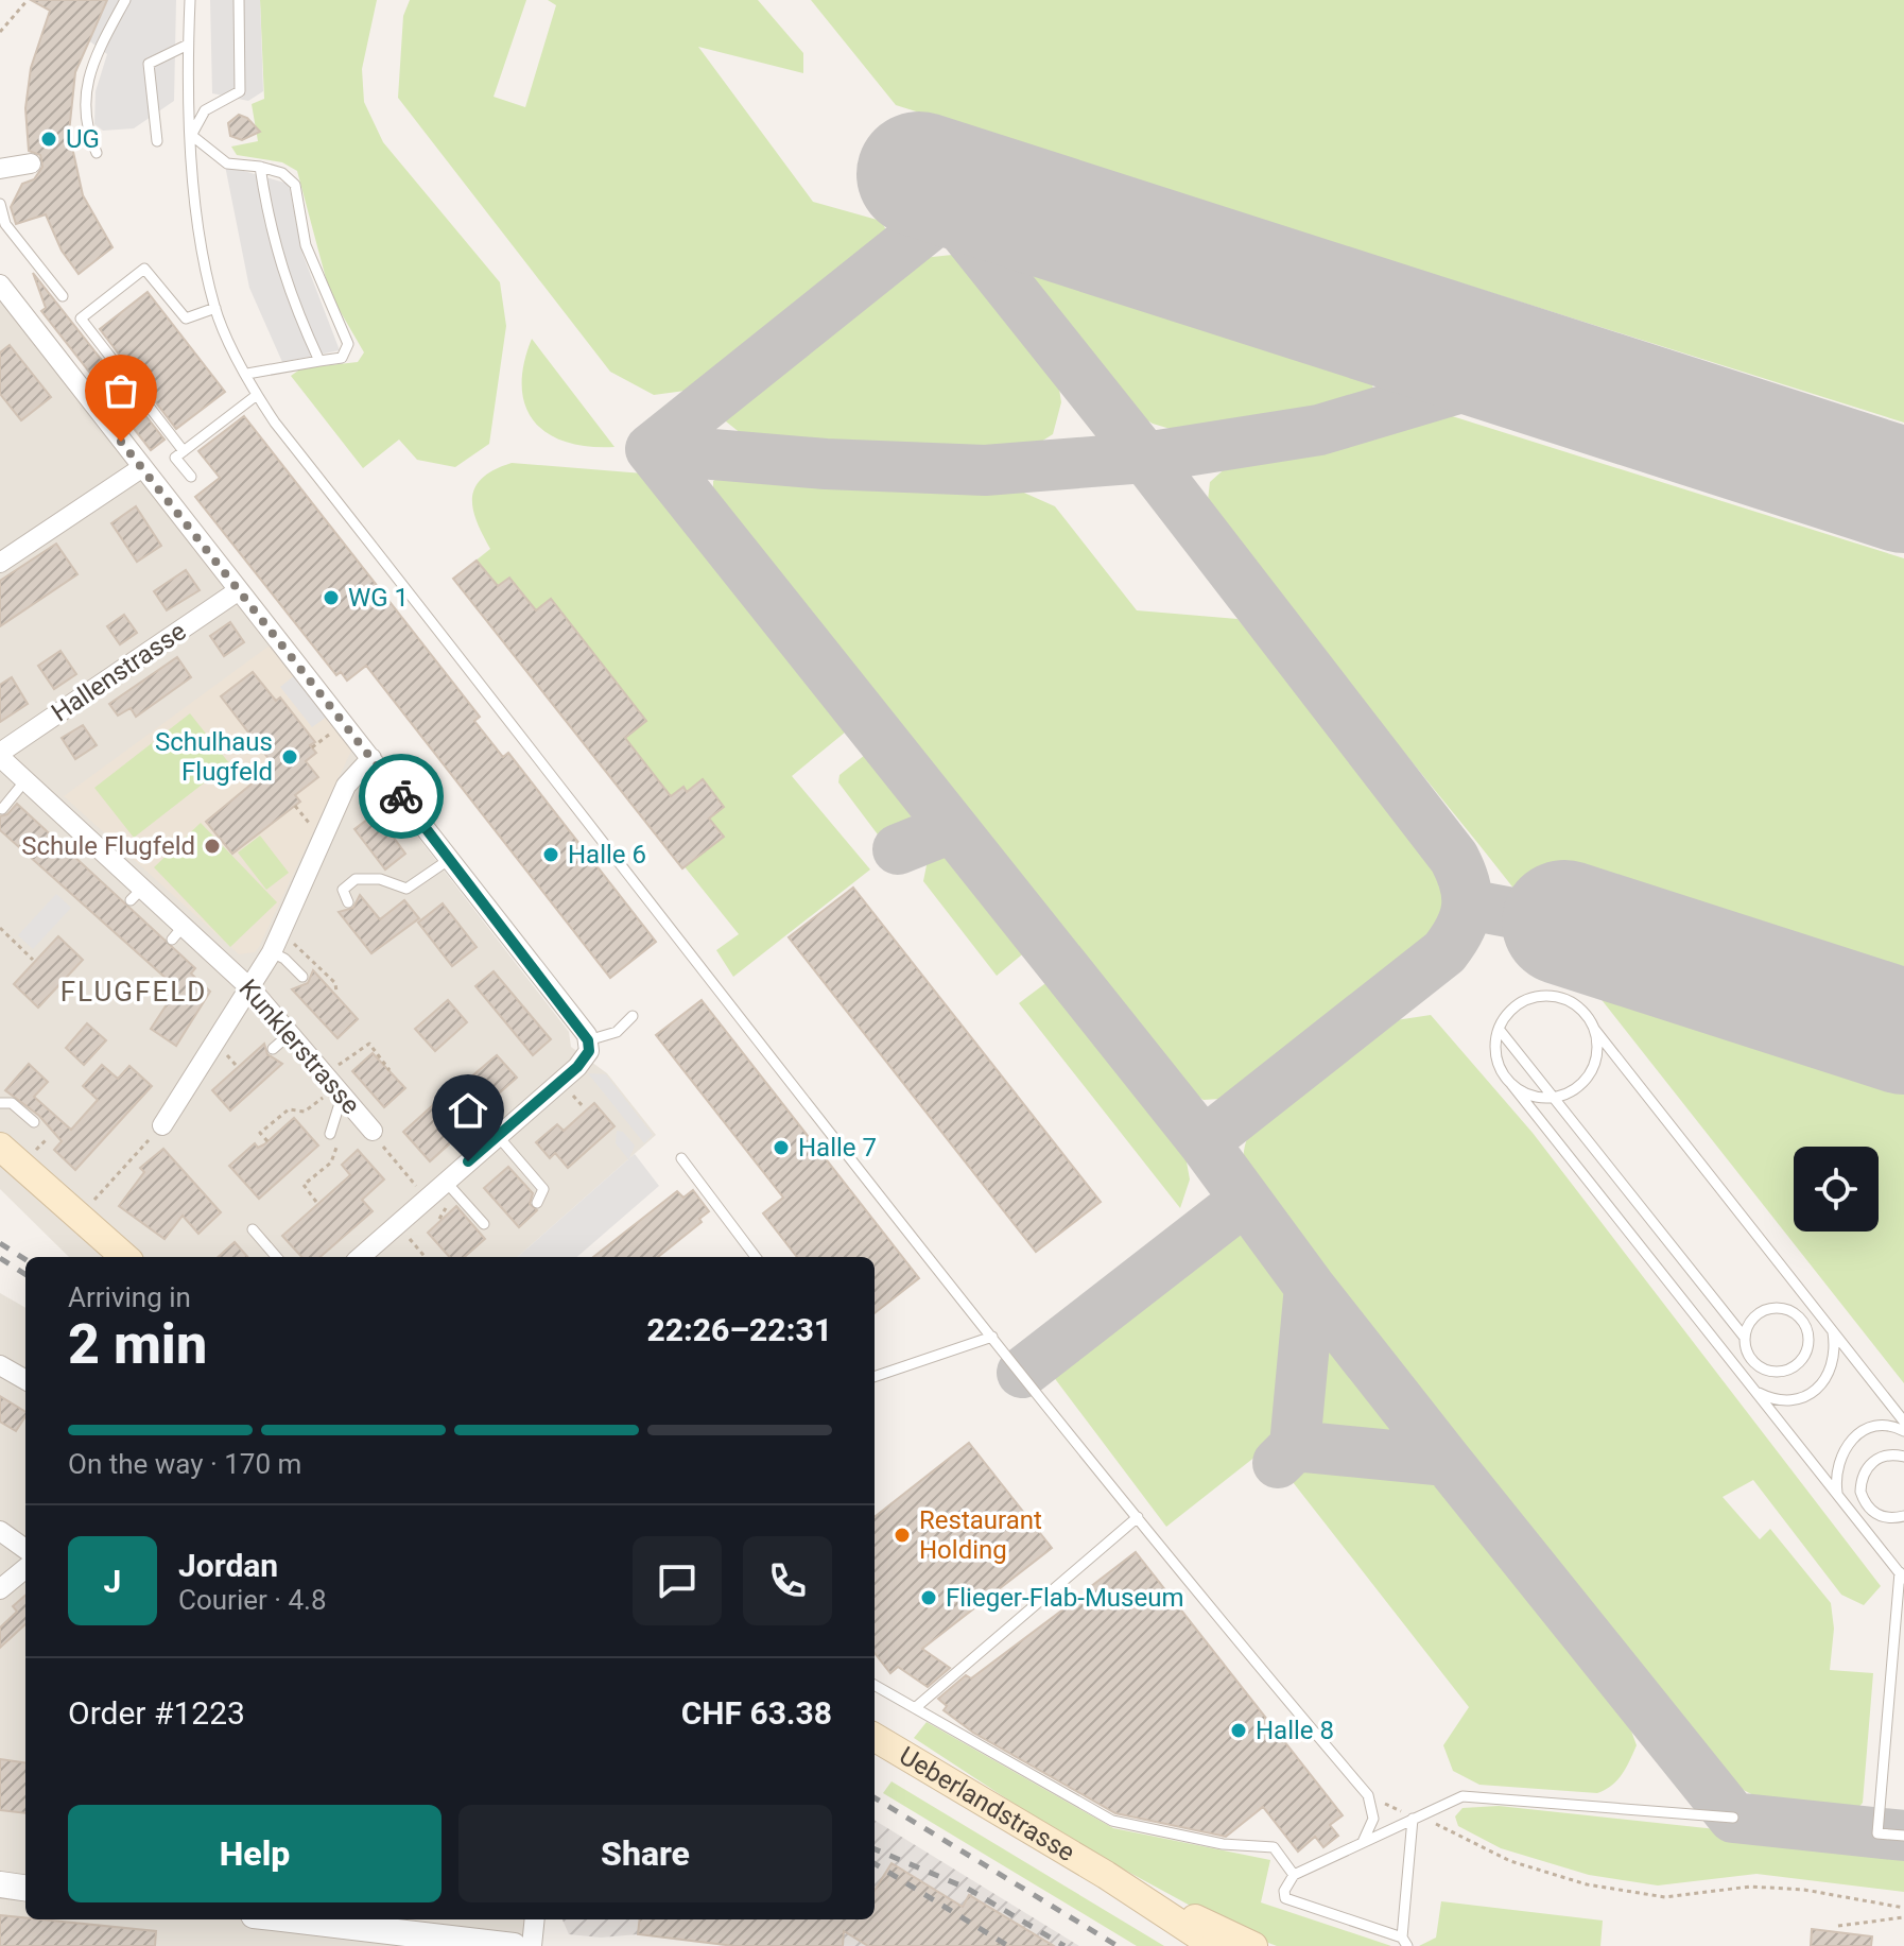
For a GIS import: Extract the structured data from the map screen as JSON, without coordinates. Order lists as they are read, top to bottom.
{
  "streets": {
    "main road": ["Ueberlandstrasse"],
    "street": ["Hallenstrasse", "Kunklerstrasse"]
  },
  "crossings": [
    ["Hallenstrasse", "Kunklerstrasse"]
  ],
  "districts": ["FLUGFELD"],
  "places": [
    "UG",
    "WG 1",
    "Schulhaus Flugfeld",
    "Schule Flugfeld",
    "Halle 6",
    "Halle 7",
    "Restaurant Holding",
    "Flieger-Flab-Museum",
    "Halle 8"
  ],
  "page": {
    "heading": ["2 min", "Arriving in", "22:26–22:31"],
    "panel": [
      "Jordan",
      "Courier · 4.8",
      "Order #1223",
      "CHF 63.38"
    ],
    "bar": "On the way · 170 m",
    "round": "J",
    "buttons": ["Help", "Share"]
  }
}
